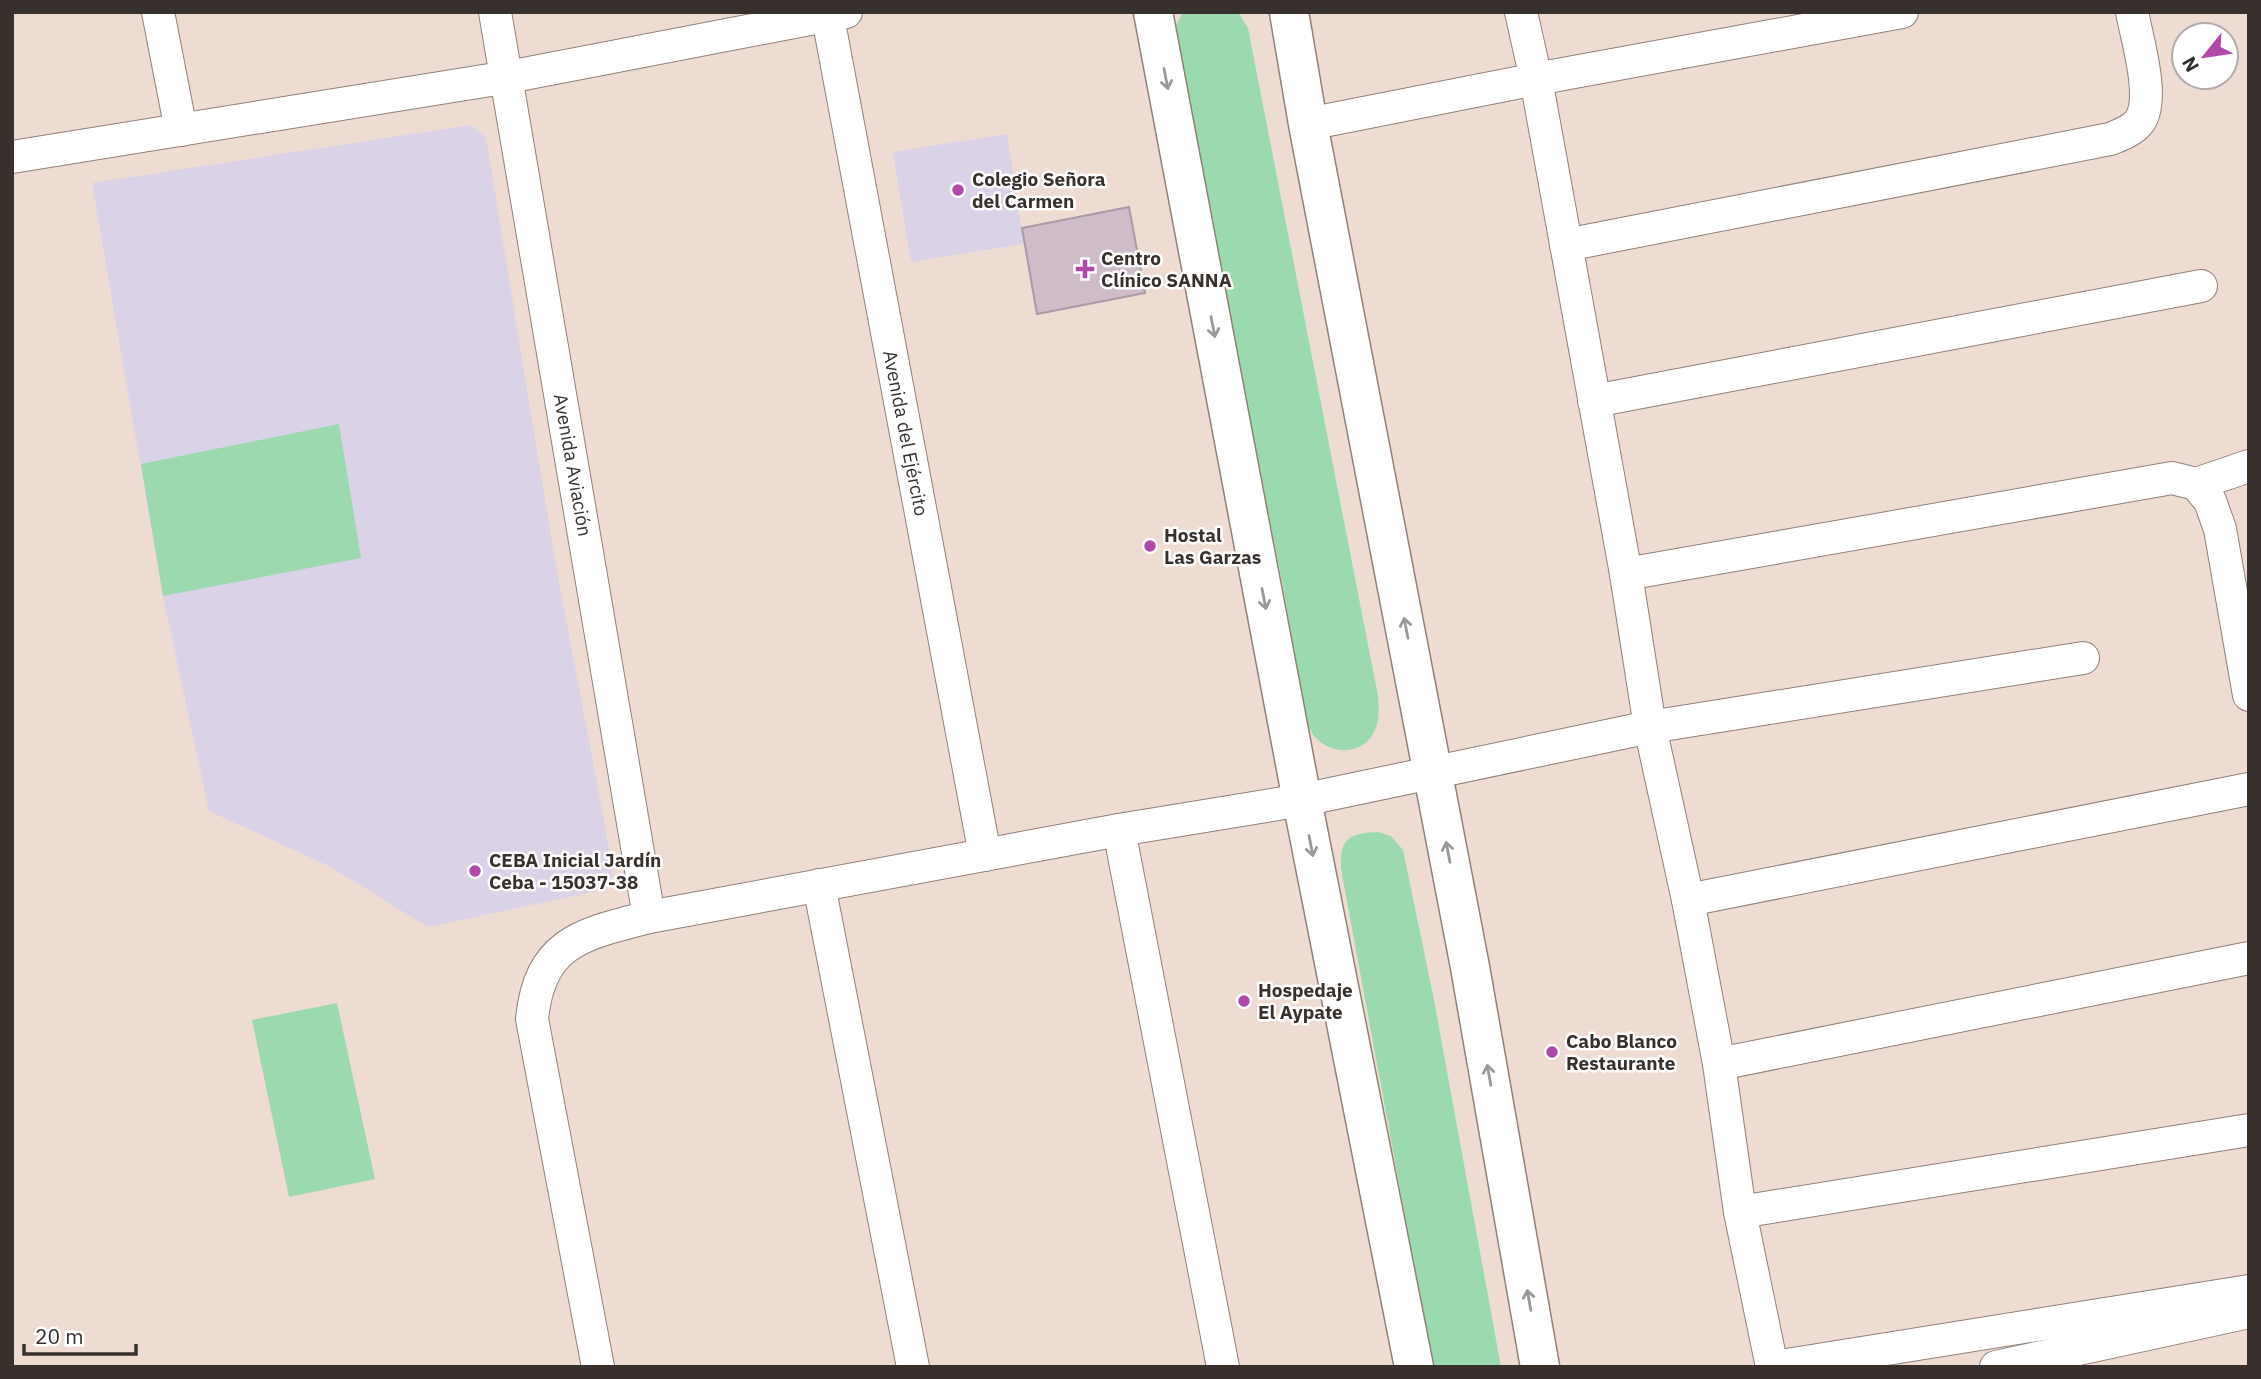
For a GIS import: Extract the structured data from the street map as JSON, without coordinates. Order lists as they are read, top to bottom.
{
  "streets": {
    "street": ["Avenida del Ejército", "Avenida Aviación"]
  },
  "places": {
    "other": [
      "Colegio Señora del Carmen",
      "Hostal Las Garzas",
      "CEBA Inicial Jardín Ceba - 15037-38",
      "Hospedaje El Aypate",
      "Cabo Blanco Restaurante"
    ],
    "health": ["Centro Clínico SANNA"]
  },
  "scale_bar": "20 m",
  "north": "bottom left"
}
